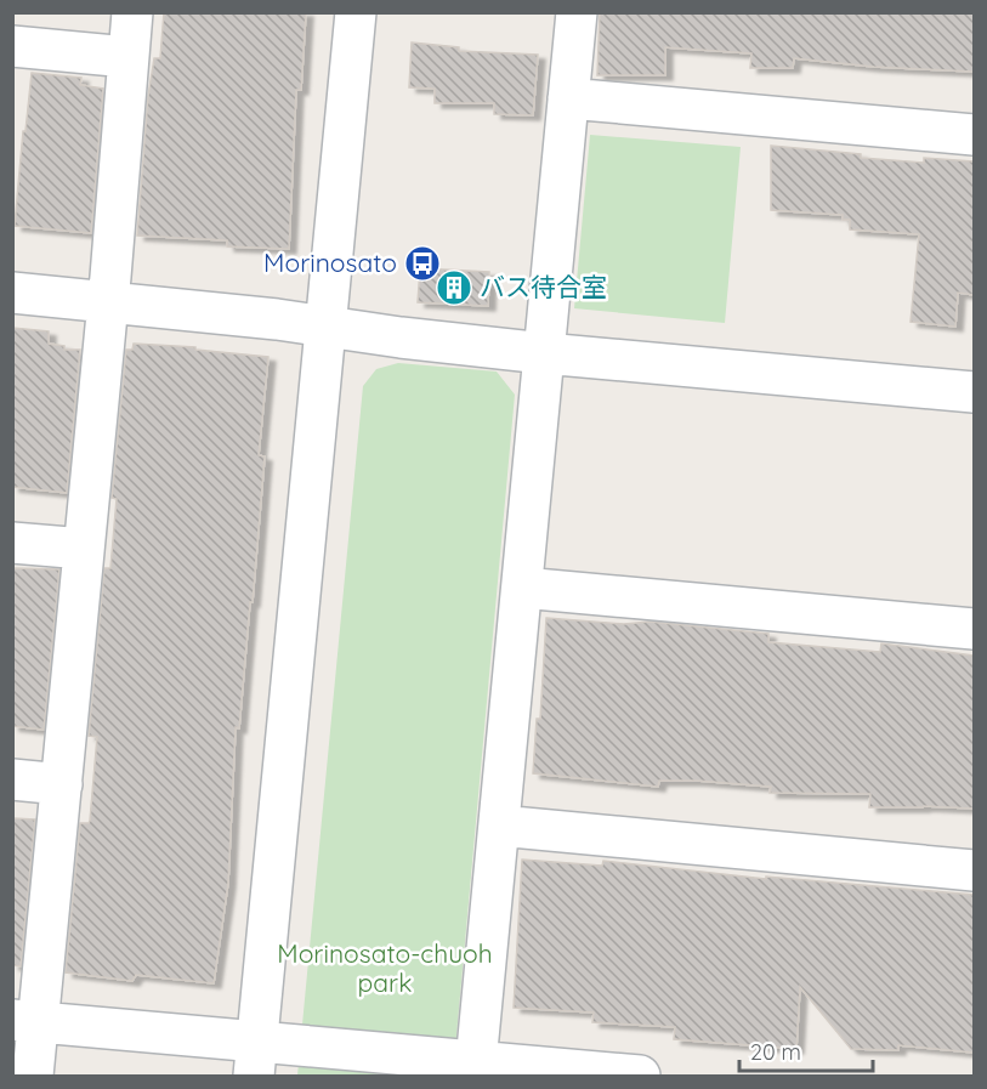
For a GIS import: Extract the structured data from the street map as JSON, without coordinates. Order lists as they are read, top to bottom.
{
  "parks": ["Morinosato-chuoh park"],
  "places": {
    "bus stop": ["Morinosato"],
    "building": ["バス待合室"]
  },
  "scale_bar": "20 m"
}
